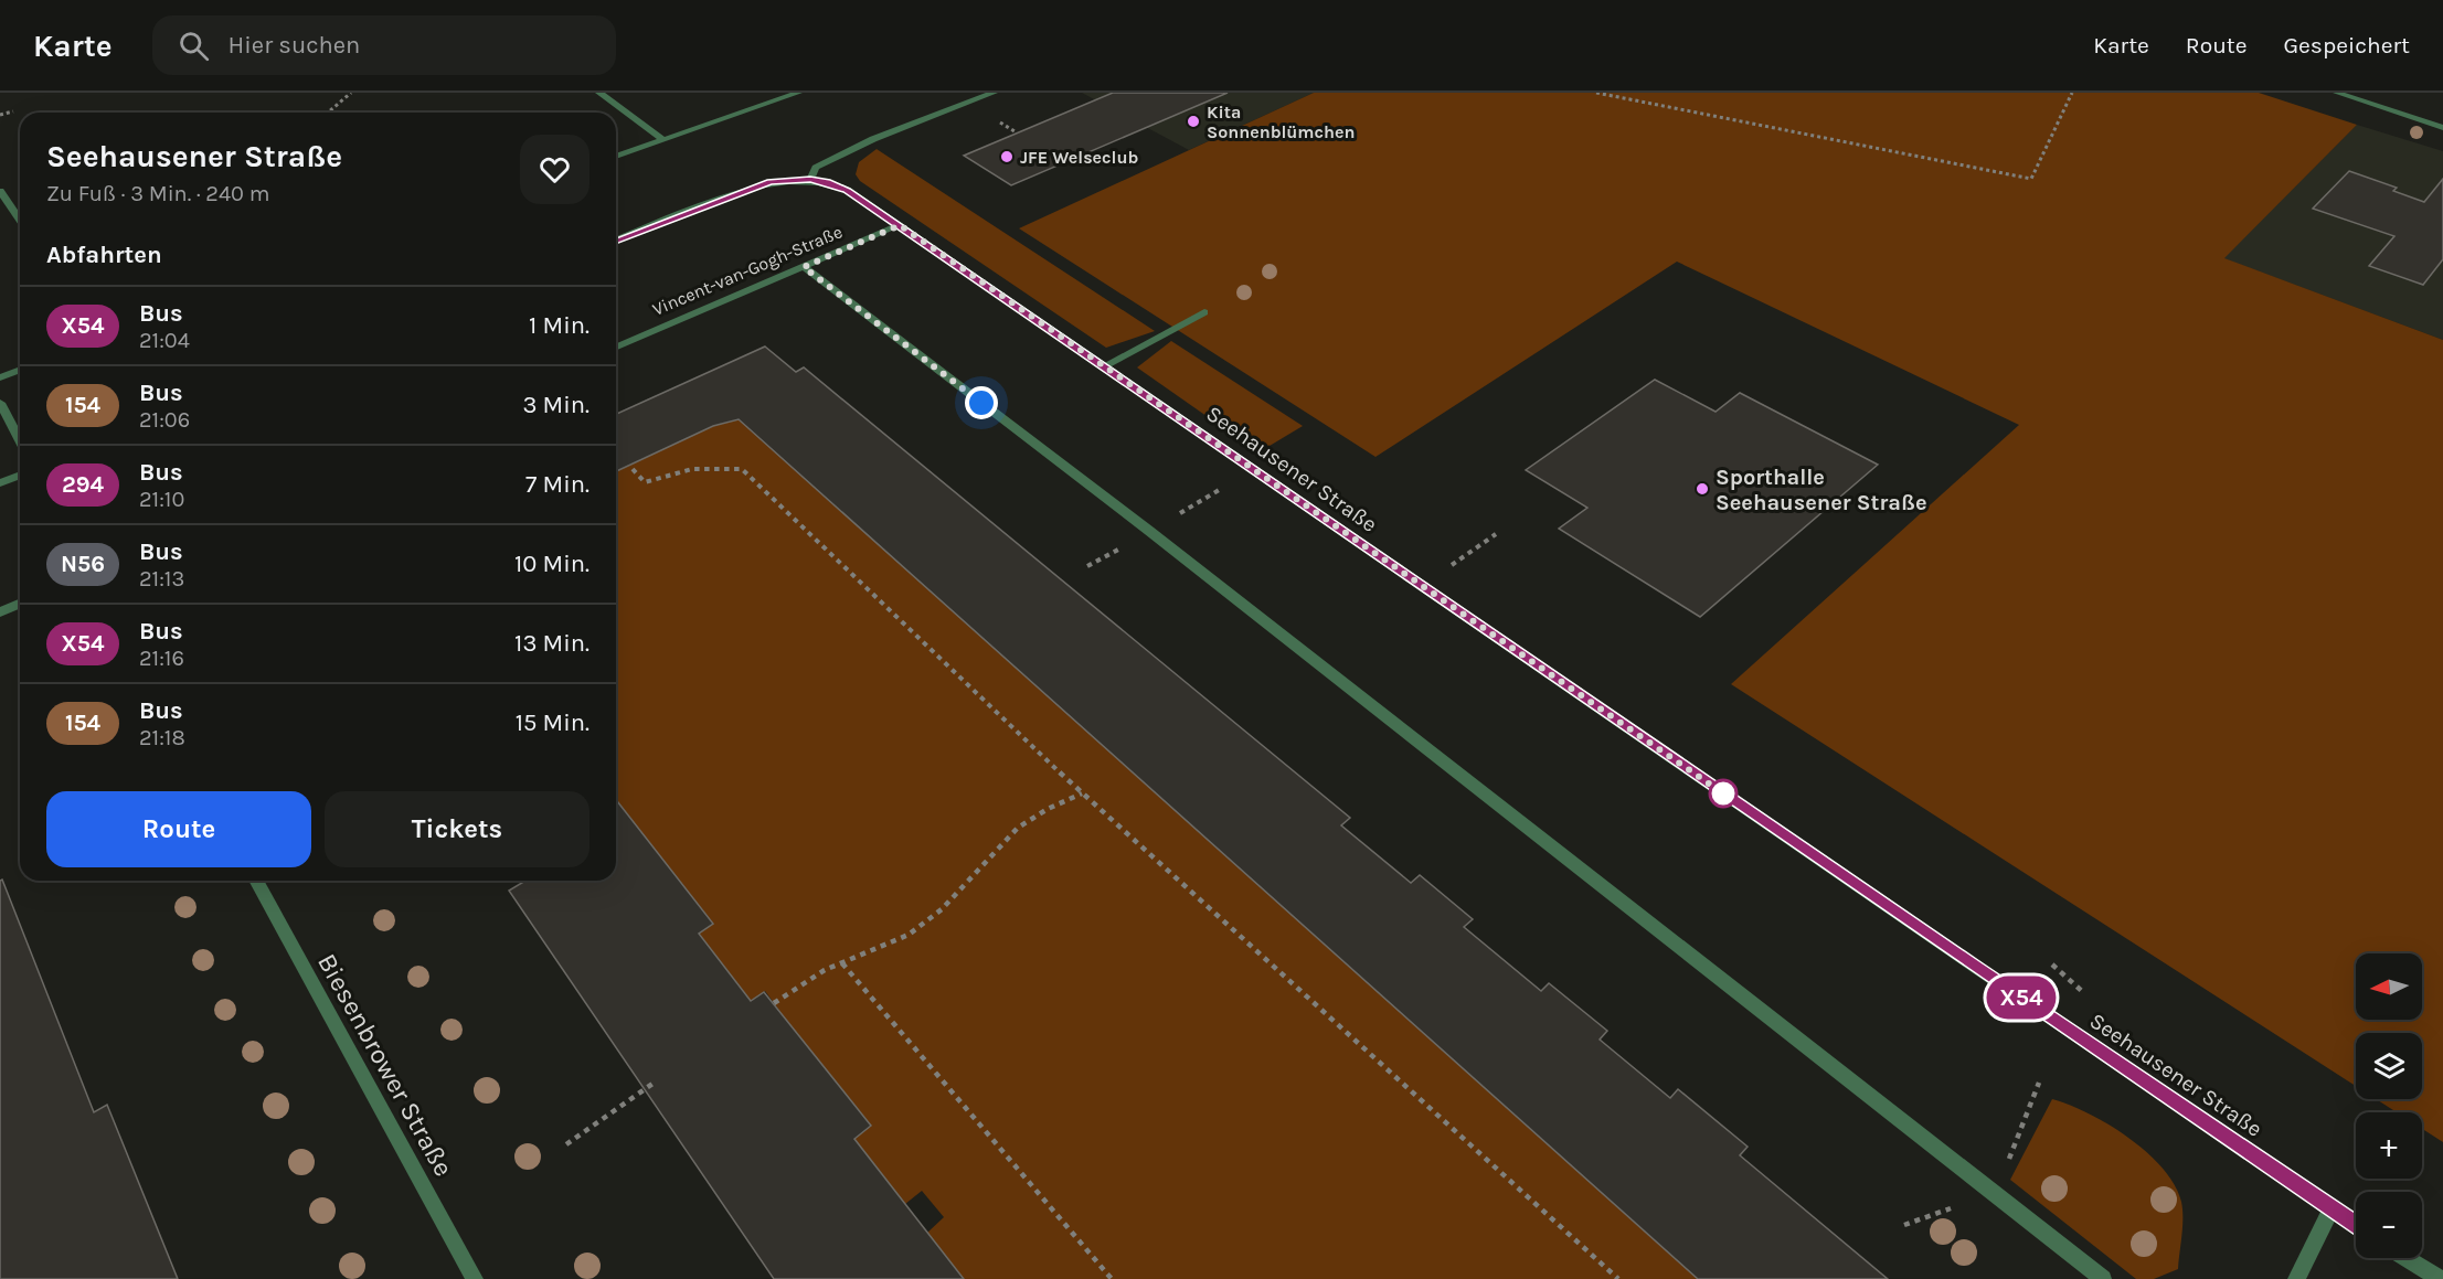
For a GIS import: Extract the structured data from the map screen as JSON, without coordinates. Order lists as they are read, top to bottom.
{
  "streets": {
    "street": ["Vincent-van-Gogh-Straße", "Seehausener Straße", "Biesenbrower Straße"]
  },
  "crossings": [
    ["Vincent-van-Gogh-Straße", "Seehausener Straße"]
  ],
  "places": ["Kita Sonnenblümchen", "JFE Welseclub", "Sporthalle Seehausener Straße"],
  "lines": ["bus line X54"],
  "north": "left",
  "page": {
    "header": "Karte",
    "search": "Hier suchen",
    "nav": ["Karte", "Route", "Gespeichert"],
    "on_map": "X54",
    "heading": [
      ["Seehausener Straße", "Zu Fuß · 3 Min. · 240 m"],
      "Abfahrten"
    ],
    "list": [
      {
        "mark": "X54",
        "name": "Bus",
        "note": "21:04",
        "value": "1 Min."
      },
      {
        "mark": "154",
        "name": "Bus",
        "note": "21:06",
        "value": "3 Min."
      },
      {
        "mark": "294",
        "name": "Bus",
        "note": "21:10",
        "value": "7 Min."
      },
      {
        "mark": "N56",
        "name": "Bus",
        "note": "21:13",
        "value": "10 Min."
      },
      {
        "mark": "X54",
        "name": "Bus",
        "note": "21:16",
        "value": "13 Min."
      },
      {
        "mark": "154",
        "name": "Bus",
        "note": "21:18",
        "value": "15 Min."
      }
    ],
    "buttons": ["Route", "Tickets"],
    "map_buttons": ["+", "−"]
  }
}
